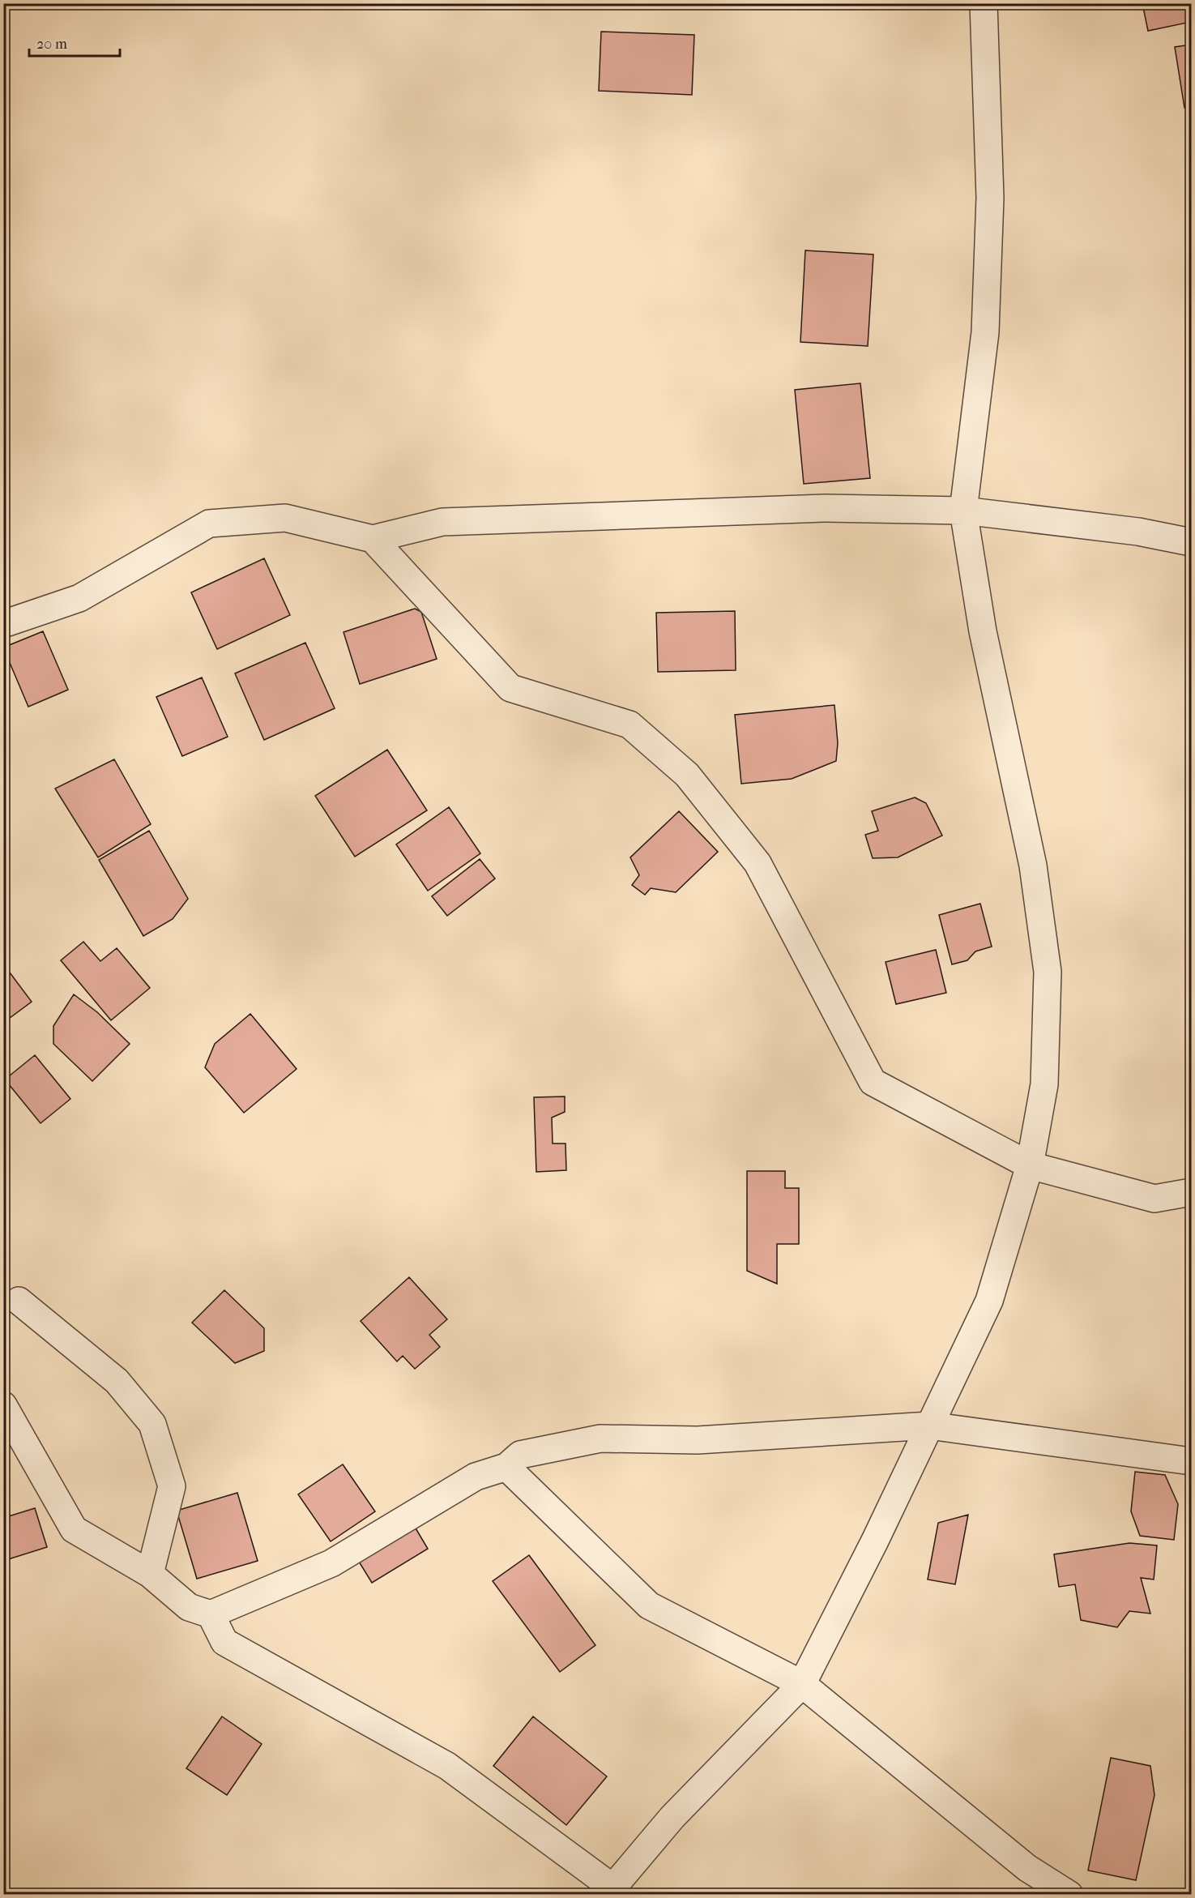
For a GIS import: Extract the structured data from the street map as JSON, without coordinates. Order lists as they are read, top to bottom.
{
  "scale_bar": "20 m"
}
